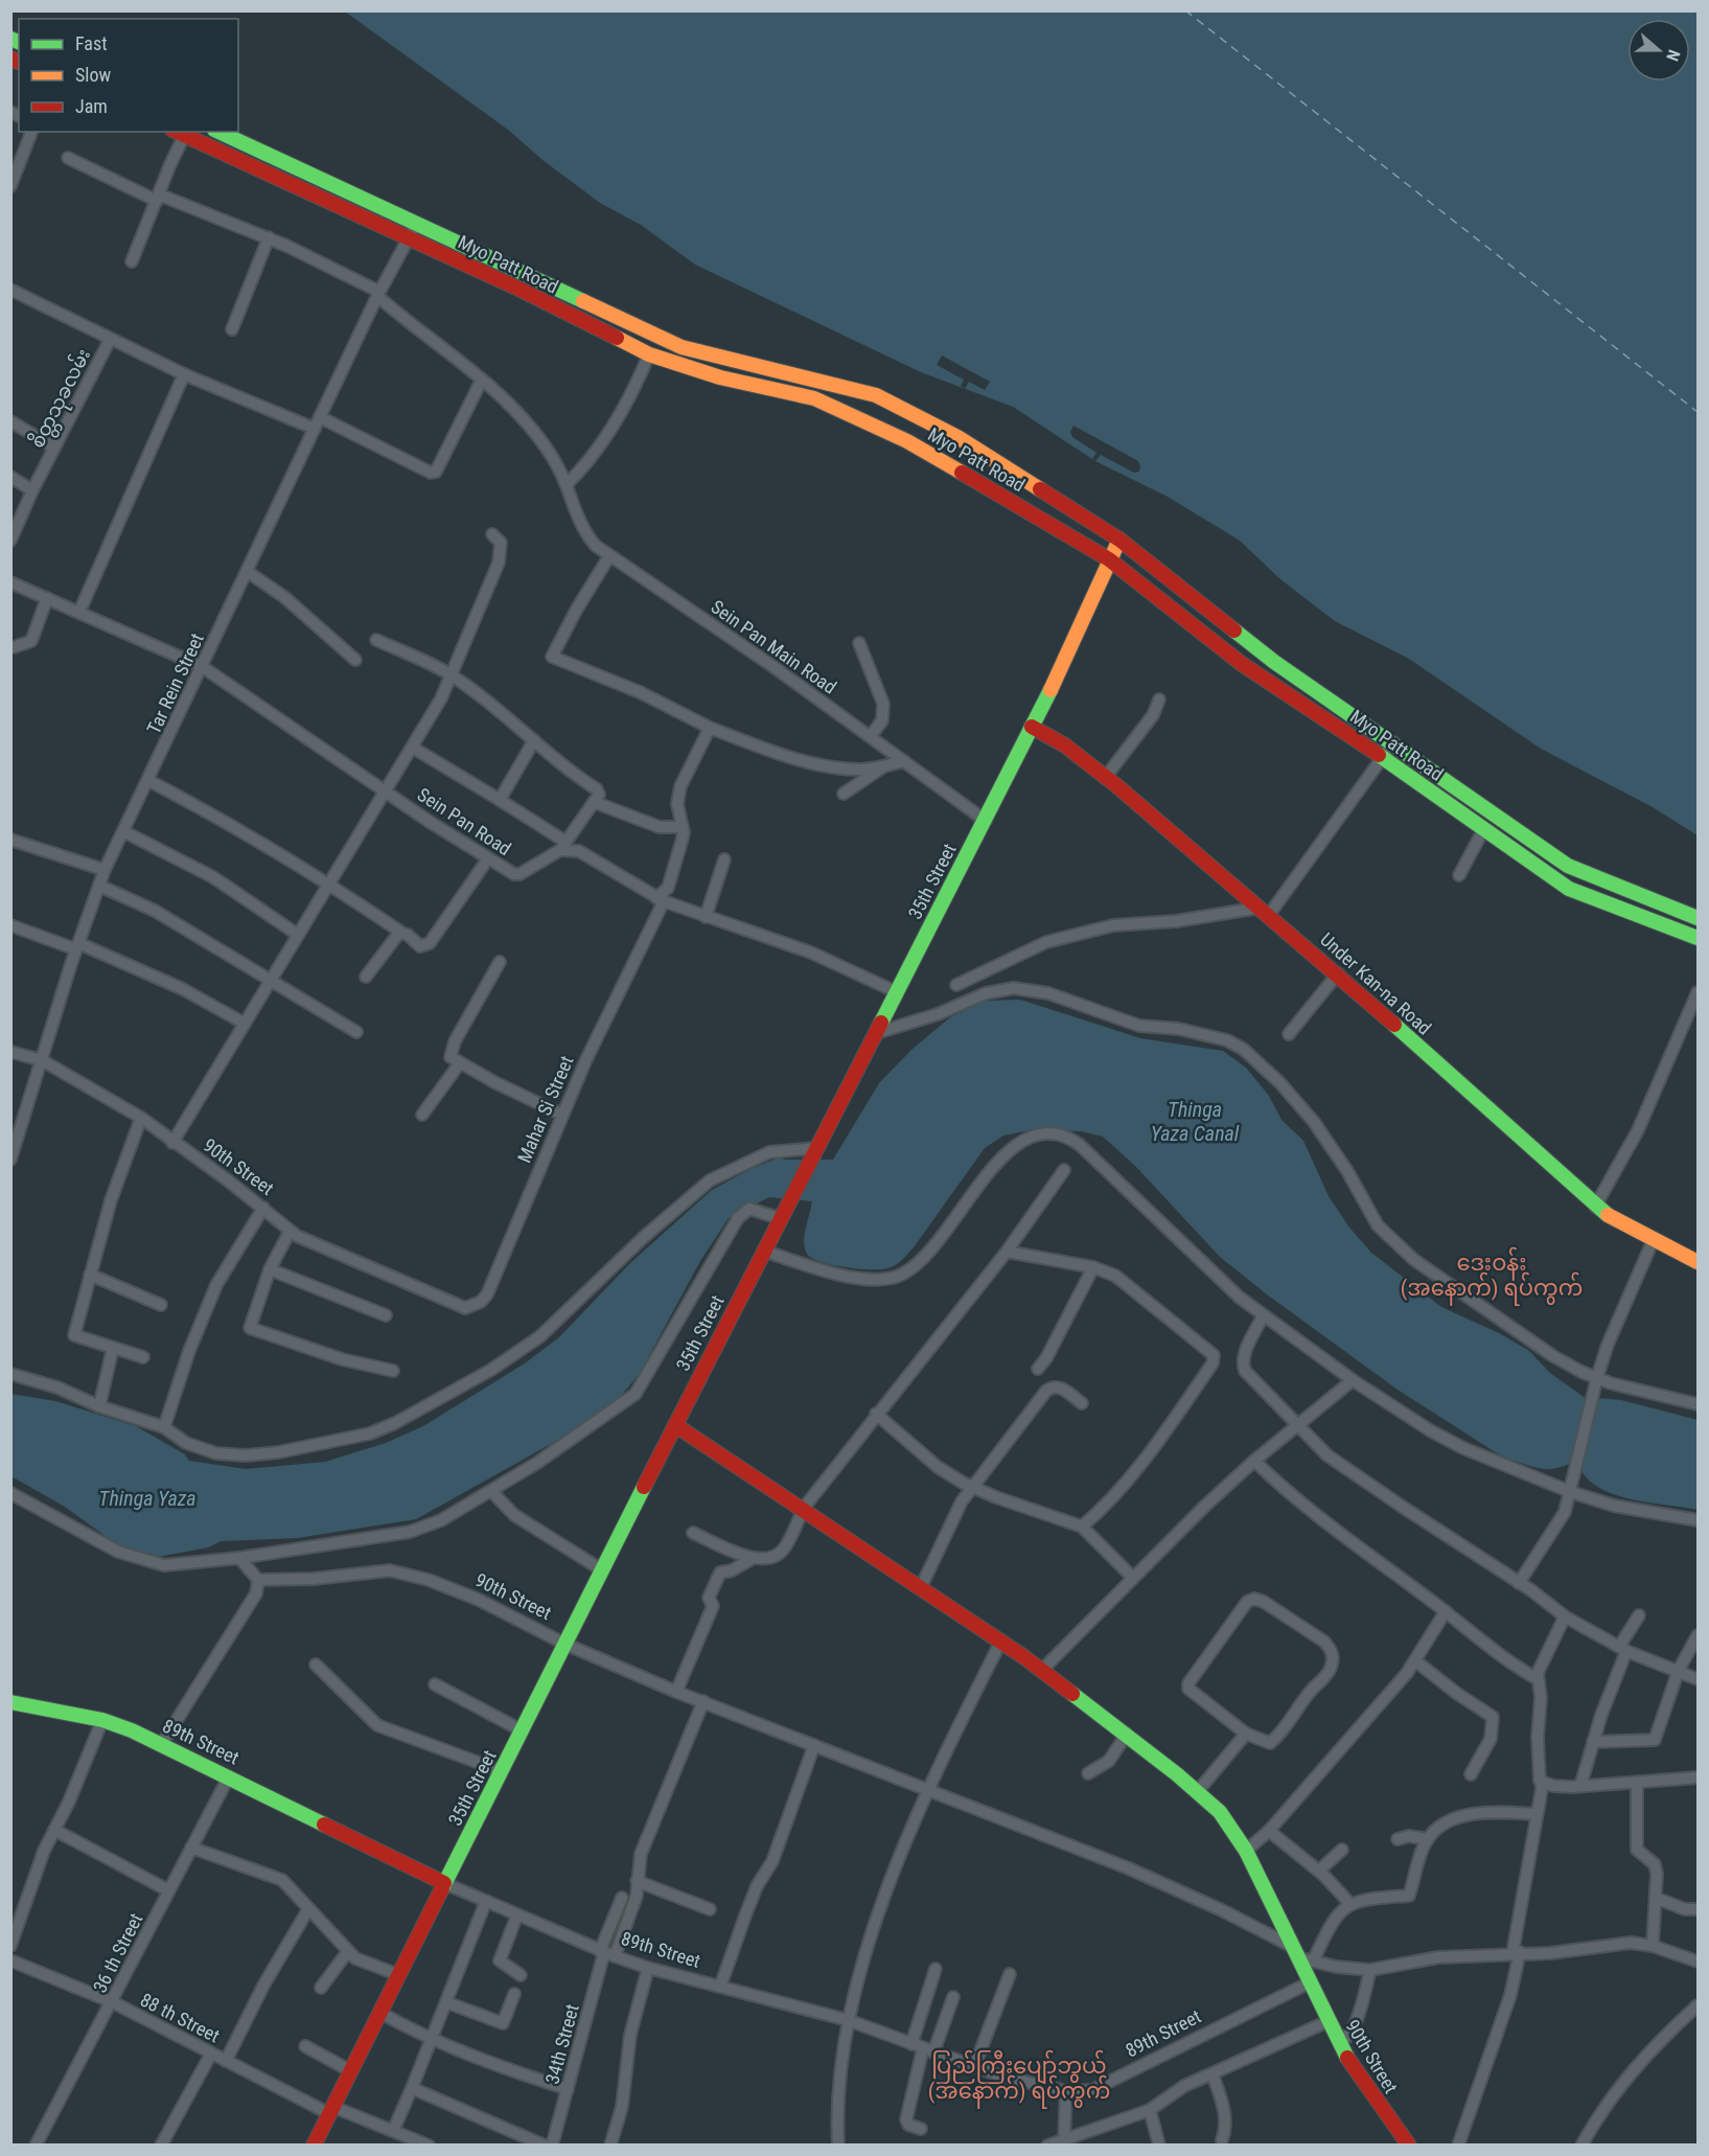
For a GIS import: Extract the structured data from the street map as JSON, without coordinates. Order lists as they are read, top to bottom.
{
  "streets": {
    "main road": [
      "Myo Patt Road",
      "35th Street",
      "Under Kan-na Road",
      "90th Street",
      "89th Street"
    ],
    "street": [
      "စိတ္တသုခလမ်း",
      "Sein Pan Main Road",
      "Tar Rein Street",
      "Sein Pan Road",
      "Mahar Si Street",
      "36 th Street",
      "88 th Street",
      "34th Street"
    ]
  },
  "crossings": [
    ["Myo Patt Road", "Tar Rein Street"],
    ["Myo Patt Road", "35th Street"],
    ["Sein Pan Main Road", "Tar Rein Street"],
    ["Sein Pan Main Road", "35th Street"],
    ["Tar Rein Street", "Sein Pan Road"],
    ["Tar Rein Street", "90th Street"],
    ["35th Street", "Under Kan-na Road"],
    ["35th Street", "90th Street"],
    ["35th Street", "89th Street"],
    ["35th Street", "88 th Street"],
    ["Mahar Si Street", "90th Street"],
    ["90th Street", "89th Street"],
    ["89th Street", "36 th Street"],
    ["89th Street", "34th Street"],
    ["36 th Street", "88 th Street"]
  ],
  "districts": ["ဒေးဝန်း (အနောက်) ရပ်ကွက်", "ပြည်ကြီးပျော်ဘွယ် (အနောက်) ရပ်ကွက်"],
  "water": ["Thinga Yaza Canal", "Thinga Yaza"],
  "legend": ["Fast", "Slow", "Jam"],
  "north": "right"
}
